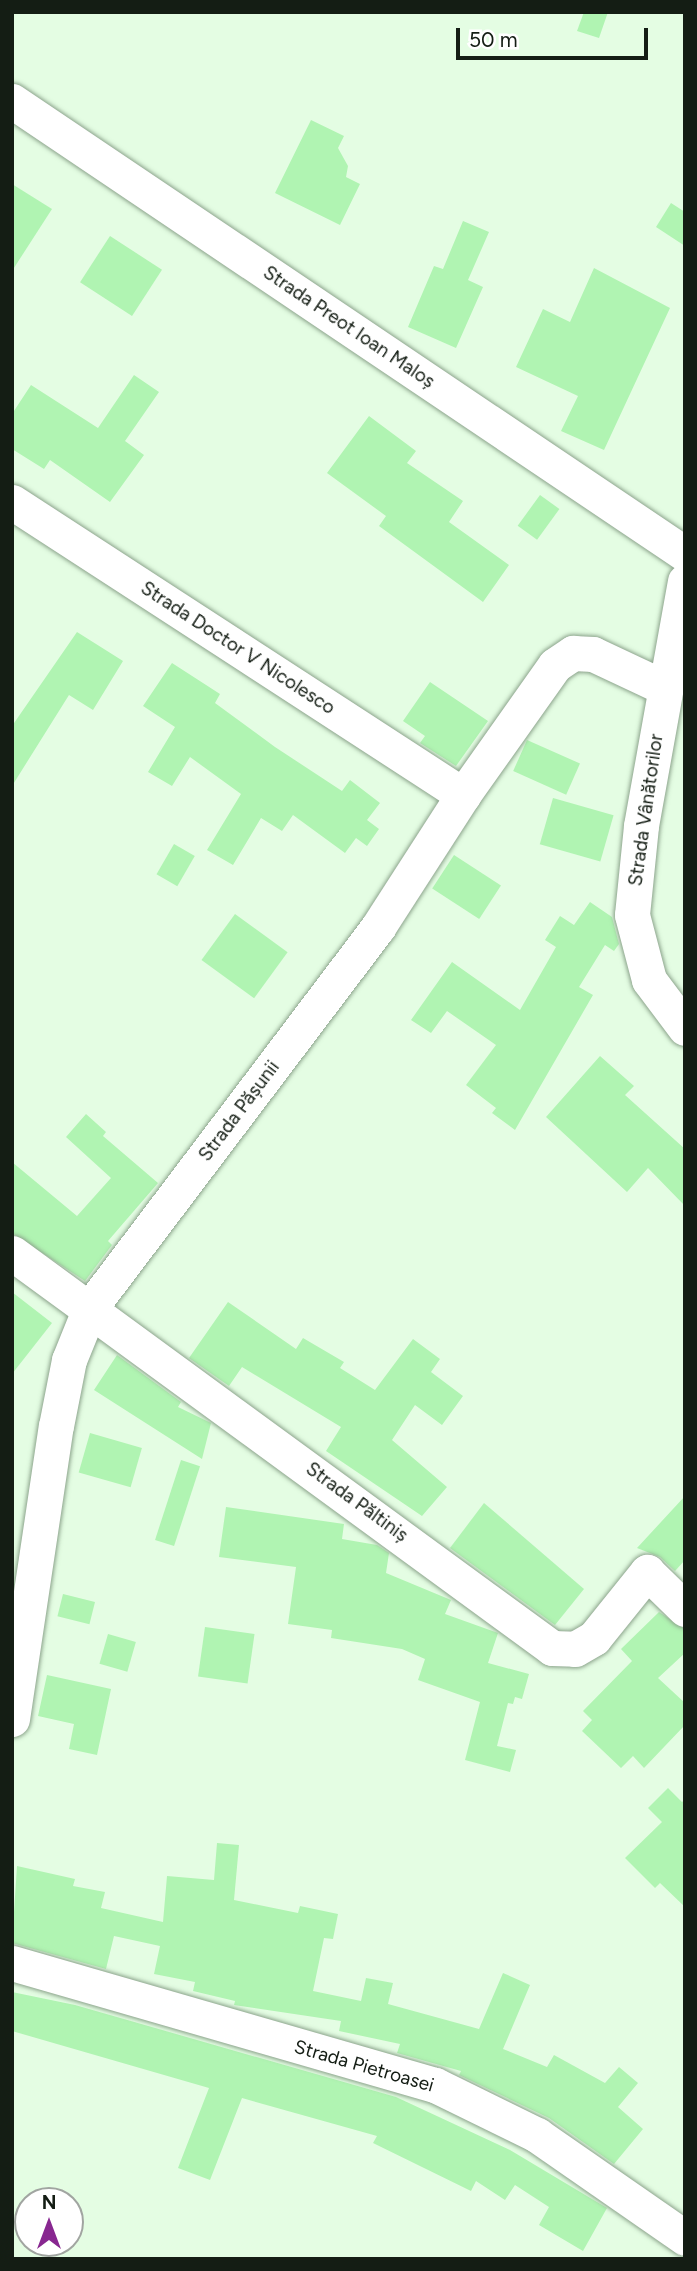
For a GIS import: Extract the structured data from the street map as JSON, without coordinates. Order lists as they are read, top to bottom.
{
  "streets": {
    "street": [
      "Strada Preot Ioan Maloș",
      "Strada Doctor V Nicolesco",
      "Strada Vânătorilor",
      "Strada Pășunii",
      "Strada Păltiniș",
      "Strada Pietroasei"
    ]
  },
  "crossings": [
    ["Strada Doctor V Nicolesco", "Strada Pășunii"],
    ["Strada Vânătorilor", "Strada Pășunii"],
    ["Strada Pășunii", "Strada Păltiniș"]
  ],
  "scale_bar": "50 m",
  "north": "top"
}
